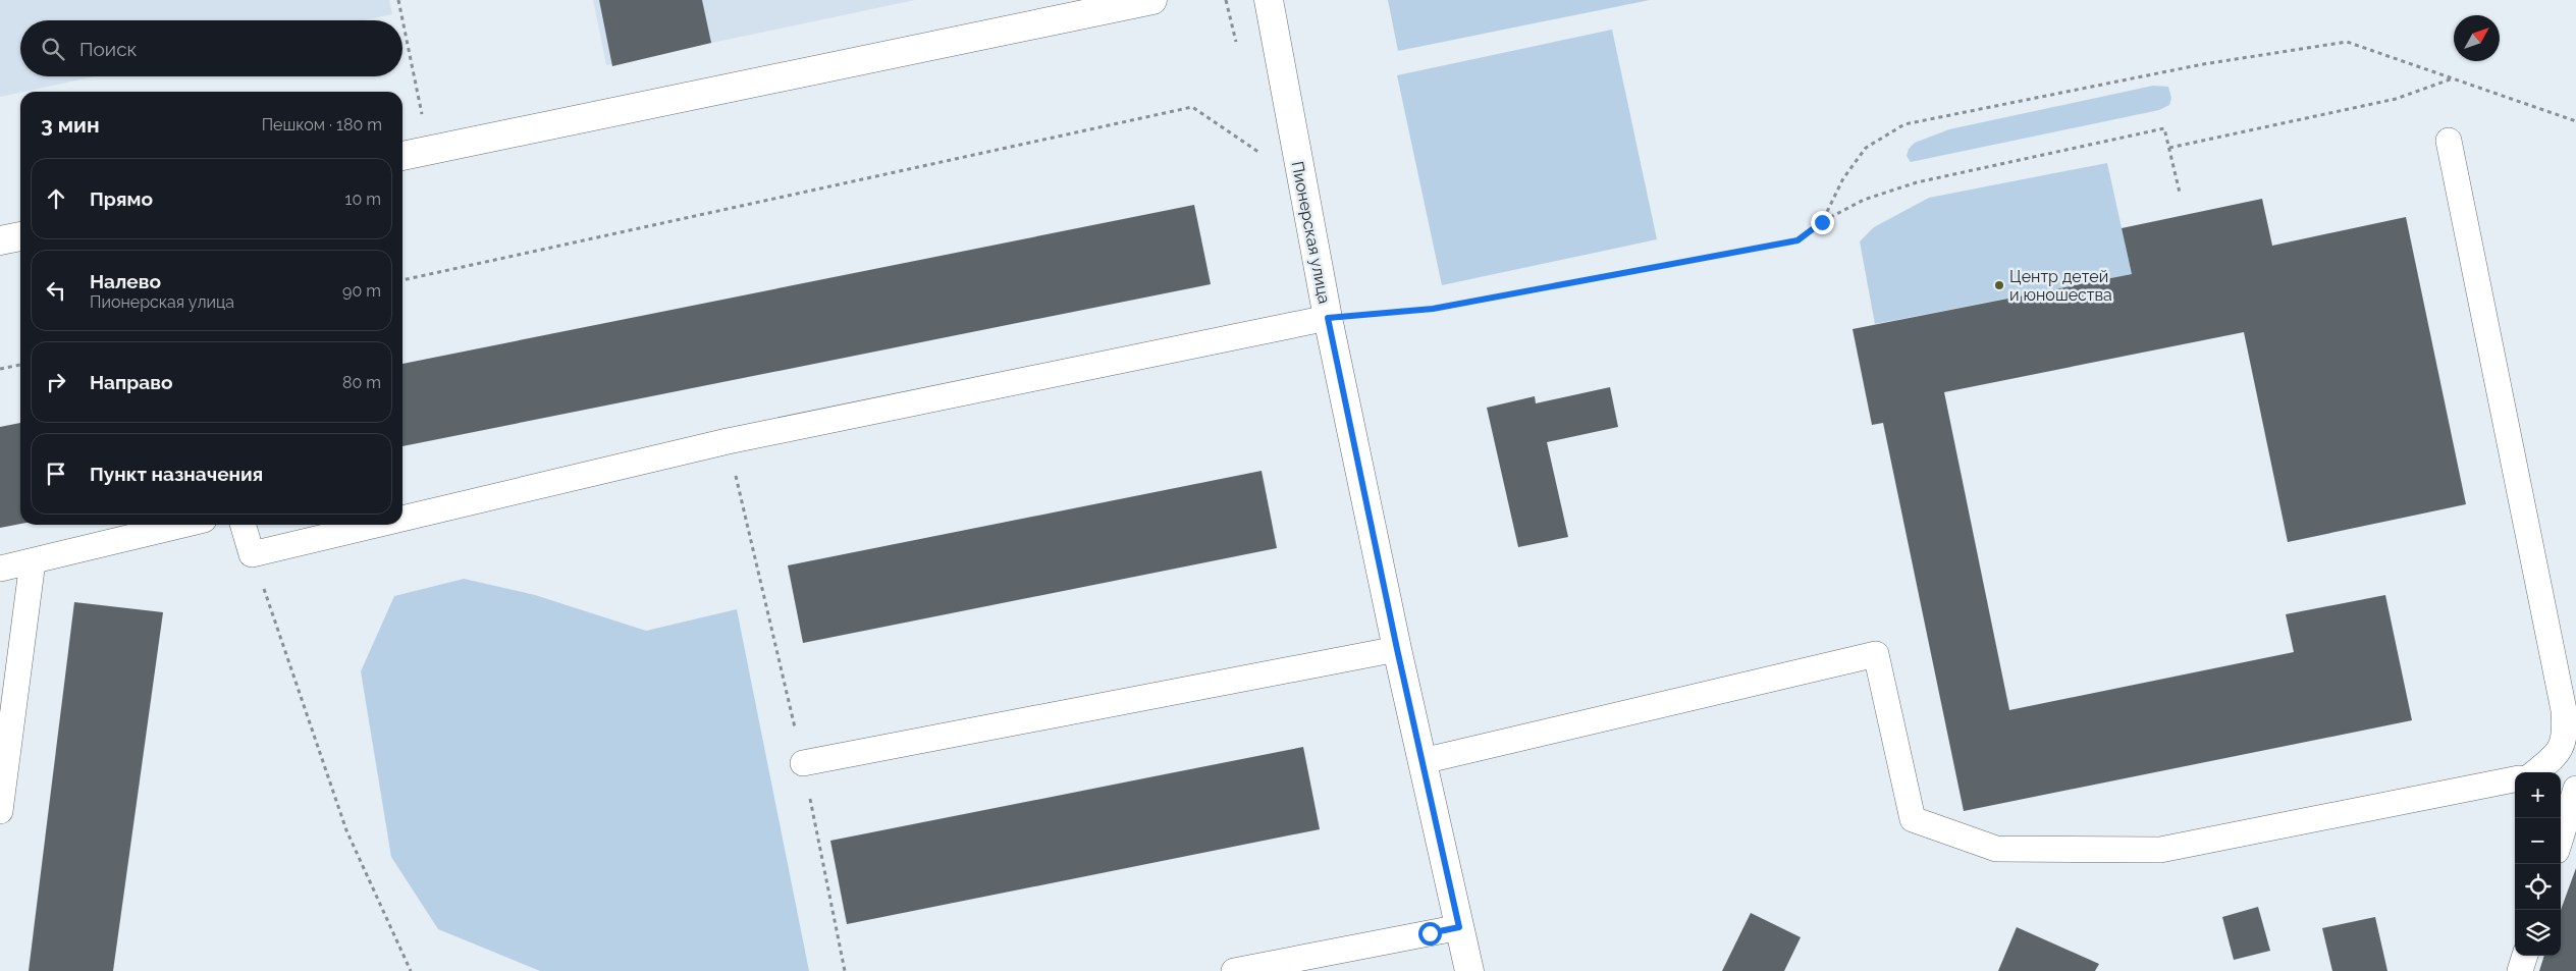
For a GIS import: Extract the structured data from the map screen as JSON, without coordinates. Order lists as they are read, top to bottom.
{
  "streets": {
    "street": ["Пионерская улица"]
  },
  "places": ["Центр детей и юношества"],
  "north": "top right",
  "page": {
    "search": "Поиск",
    "heading": ["3 мин", "Пешком · 180 m"],
    "list": [
      ["Прямо", "10 m"],
      ["Налево", "Пионерская улица", "90 m"],
      ["Направо", "80 m"],
      "Пункт назначения"
    ],
    "map_buttons": ["+", "−"]
  }
}
